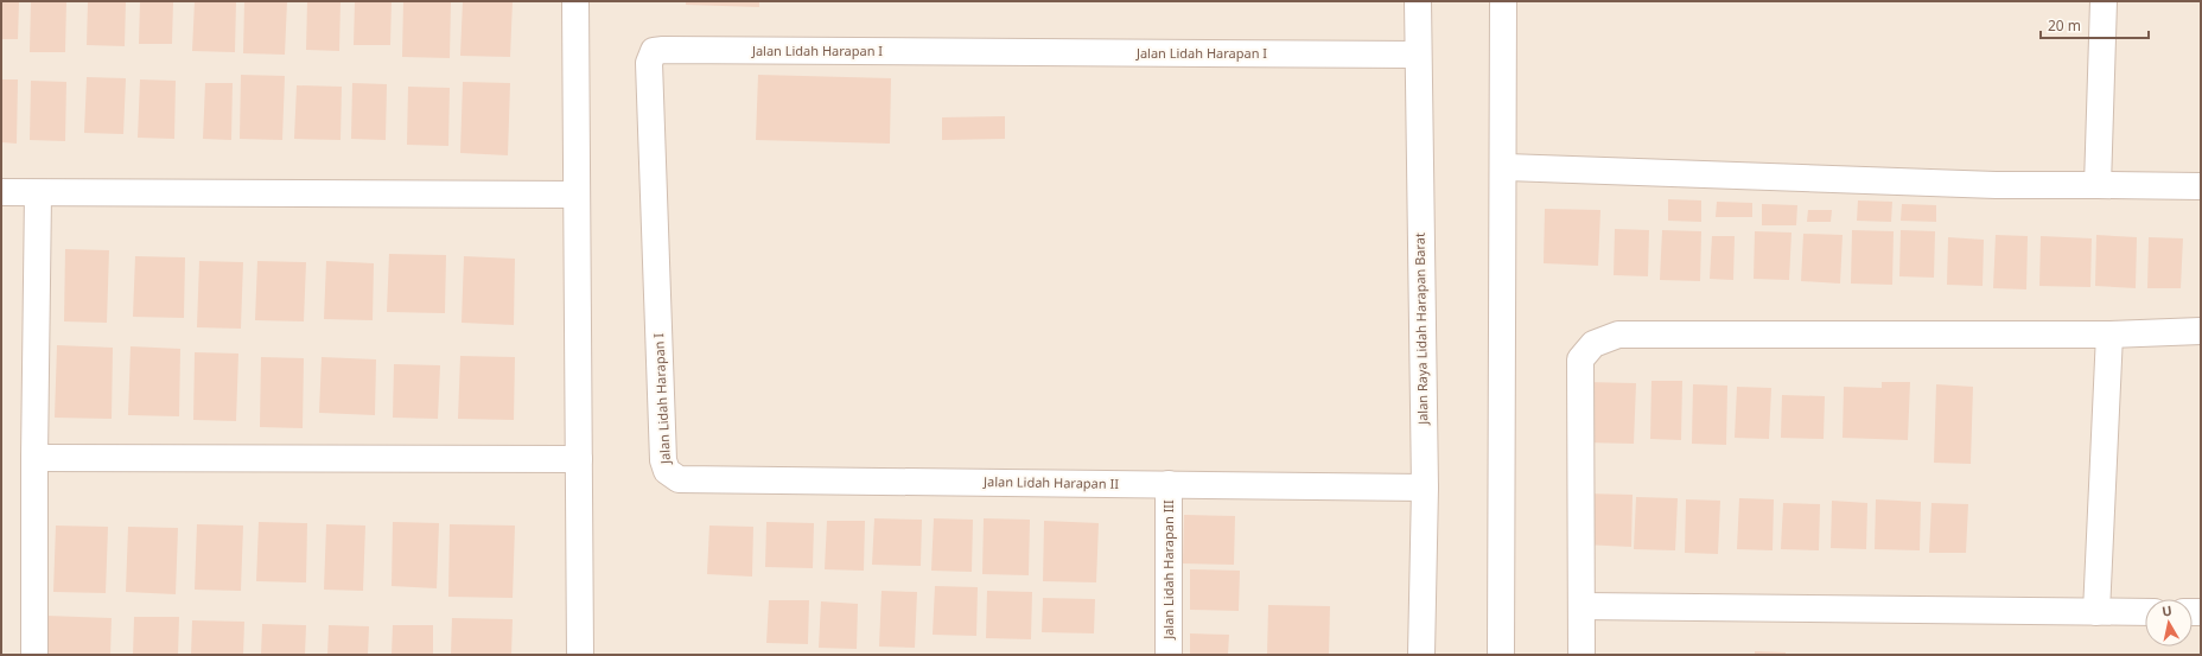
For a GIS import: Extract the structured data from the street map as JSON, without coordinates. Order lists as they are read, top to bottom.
{
  "streets": {
    "street": [
      "Jalan Lidah Harapan I",
      "Jalan Raya Lidah Harapan Barat",
      "Jalan Lidah Harapan II",
      "Jalan Lidah Harapan III"
    ]
  },
  "crossings": [
    ["Jalan Lidah Harapan I", "Jalan Raya Lidah Harapan Barat"],
    ["Jalan Lidah Harapan I", "Jalan Lidah Harapan II"],
    ["Jalan Raya Lidah Harapan Barat", "Jalan Lidah Harapan II"],
    ["Jalan Lidah Harapan II", "Jalan Lidah Harapan III"]
  ],
  "scale_bar": "20 m",
  "north": "top"
}
